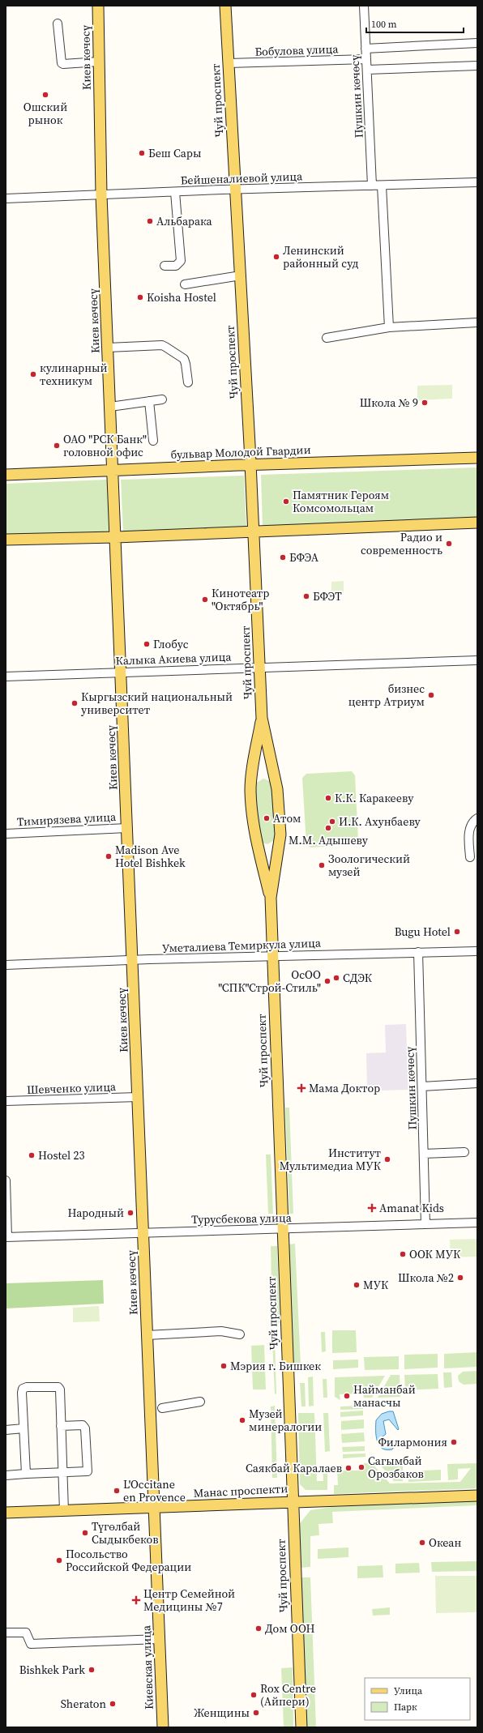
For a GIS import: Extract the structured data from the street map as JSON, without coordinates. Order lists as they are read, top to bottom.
{
  "streets": {
    "main road": [
      "Киев көчөсү",
      "Чуй проспект",
      "бульвар Молодой Гвардии",
      "Манас проспекти",
      "Киевская улица"
    ],
    "street": [
      "Бобулова улица",
      "Пушкин көчөсү",
      "Бейшеналиевой улица",
      "Калыка Акиева улица",
      "Тимирязева улица",
      "Уметалиева Темиркула улица",
      "Шевченко улица",
      "Турусбекова улица"
    ]
  },
  "crossings": [
    ["Бобулова улица", "Пушкин көчөсү"],
    ["Бобулова улица", "Чуй проспект"],
    ["Киев көчөсү", "Бейшеналиевой улица"],
    ["Киев көчөсү", "бульвар Молодой Гвардии"],
    ["Киев көчөсү", "Калыка Акиева улица"],
    ["Киев көчөсү", "Тимирязева улица"],
    ["Киев көчөсү", "Уметалиева Темиркула улица"],
    ["Киев көчөсү", "Шевченко улица"],
    ["Киев көчөсү", "Турусбекова улица"],
    ["Киев көчөсү", "Манас проспекти"],
    ["Киев көчөсү", "Киевская улица"],
    ["Пушкин көчөсү", "Бейшеналиевой улица"],
    ["Пушкин көчөсү", "Уметалиева Темиркула улица"],
    ["Пушкин көчөсү", "Турусбекова улица"],
    ["Чуй проспект", "Бейшеналиевой улица"],
    ["Чуй проспект", "бульвар Молодой Гвардии"],
    ["Чуй проспект", "Калыка Акиева улица"],
    ["Чуй проспект", "Уметалиева Темиркула улица"],
    ["Чуй проспект", "Турусбекова улица"],
    ["Чуй проспект", "Манас проспекти"],
    ["Манас проспекти", "Киевская улица"]
  ],
  "places": {
    "other": [
      "Ошский рынок",
      "Беш Сары",
      "Альбарака",
      "Ленинский районный суд",
      "Koisha Hostel",
      "кулинарный техникум",
      "Школа № 9",
      "ОАО \"РСК Банк\" головной офис",
      "Памятник Героям Комсомольцам",
      "Радио и современность",
      "БФЭА",
      "БФЭТ",
      "Кинотеатр \"Октябрь\"",
      "Глобус",
      "бизнес центр Атриум",
      "Кыргызский национальный университет",
      "К.К. Каракееву",
      "Атом",
      "И.К. Ахунбаеву",
      "М.М. Адышеву",
      "Madison Ave Hotel Bishkek",
      "Зоологический музей",
      "Bugu Hotel",
      "СДЭК",
      "ОсОО \"СПК\"Строй-Стиль\"",
      "Hostel 23",
      "Институт Мультимедиа МУК",
      "Народный",
      "ООК МУК",
      "Школа №2",
      "МУК",
      "Мэрия г. Бишкек",
      "Найманбай манасчы",
      "Музей минералогии",
      "Филармония",
      "Сагымбай Орозбаков",
      "Саякбай Каралаев",
      "L'Occitane en Provence",
      "Түгөлбай Сыдыкбеков",
      "Океан",
      "Посольство Российской Федерации",
      "Дом ООН",
      "Bishkek Park",
      "Rox Centre (Айпери)",
      "Sheraton",
      "Женщины"
    ],
    "health": ["Мама Доктор", "Amanat Kids", "Центр Семейной Медицины №7"]
  },
  "legend": ["Улица", "Парк"],
  "scale_bar": "100 m"
}
